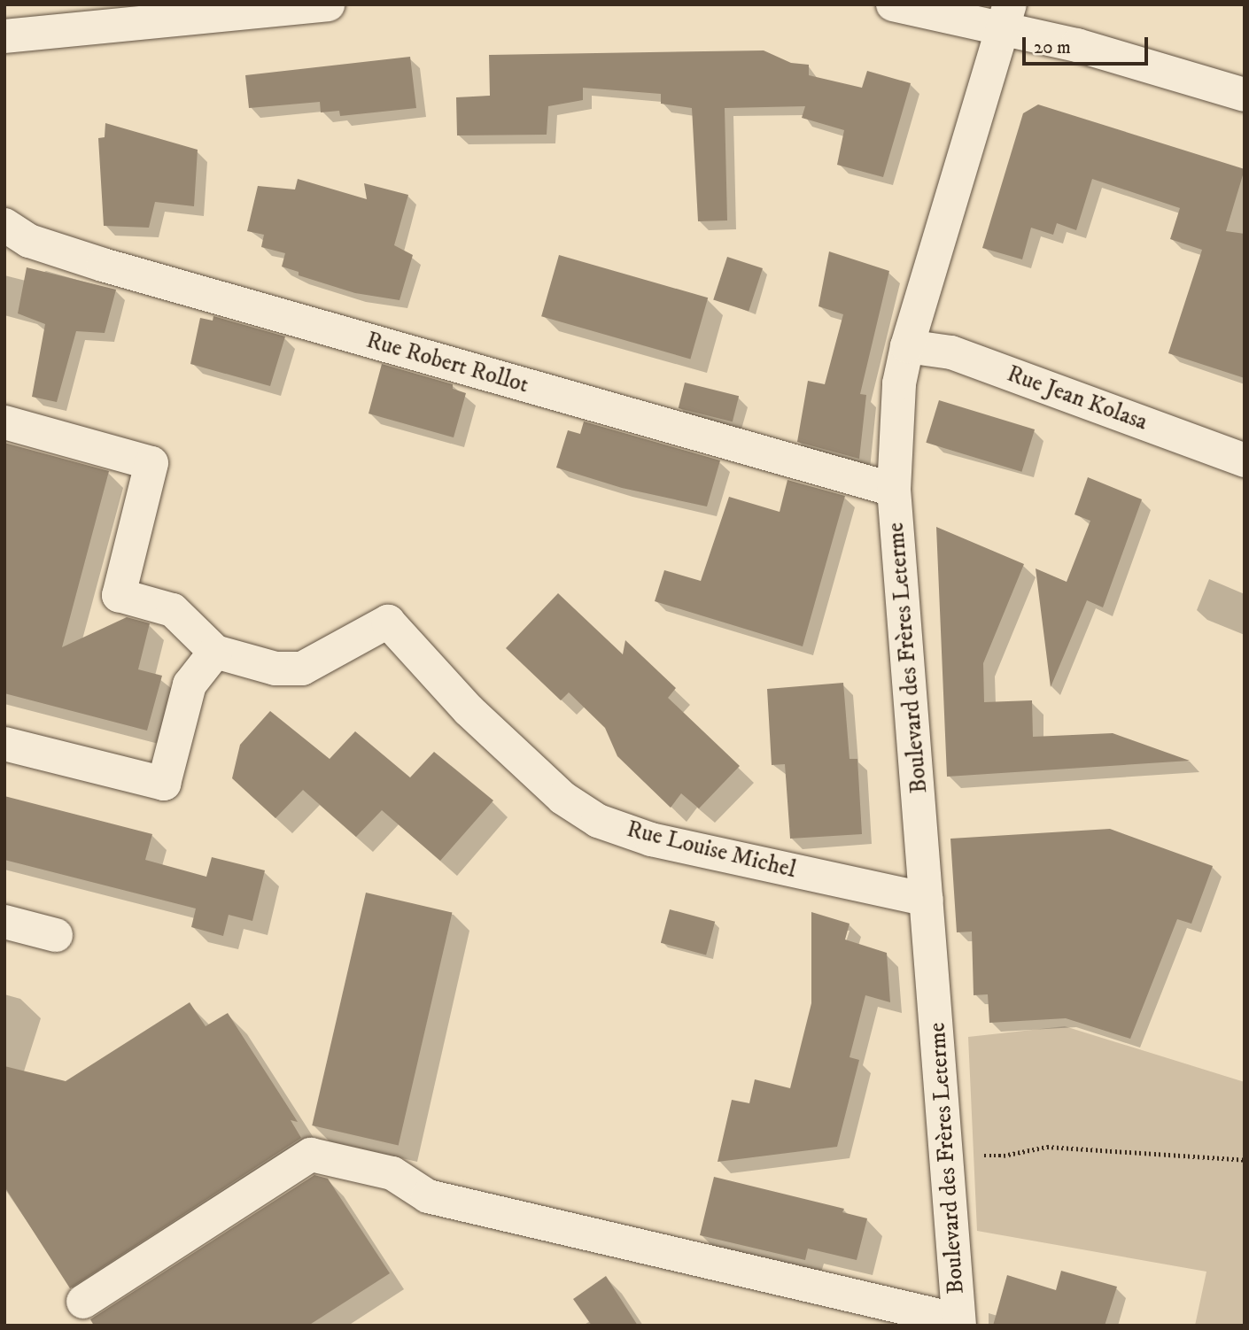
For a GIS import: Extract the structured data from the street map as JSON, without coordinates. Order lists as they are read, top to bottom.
{
  "streets": {
    "street": [
      "Rue Robert Rollot",
      "Rue Jean Kolasa",
      "Boulevard des Frères Leterme",
      "Rue Louise Michel"
    ]
  },
  "crossings": [
    ["Rue Robert Rollot", "Boulevard des Frères Leterme"],
    ["Rue Jean Kolasa", "Boulevard des Frères Leterme"],
    ["Boulevard des Frères Leterme", "Rue Louise Michel"]
  ],
  "scale_bar": "20 m"
}
